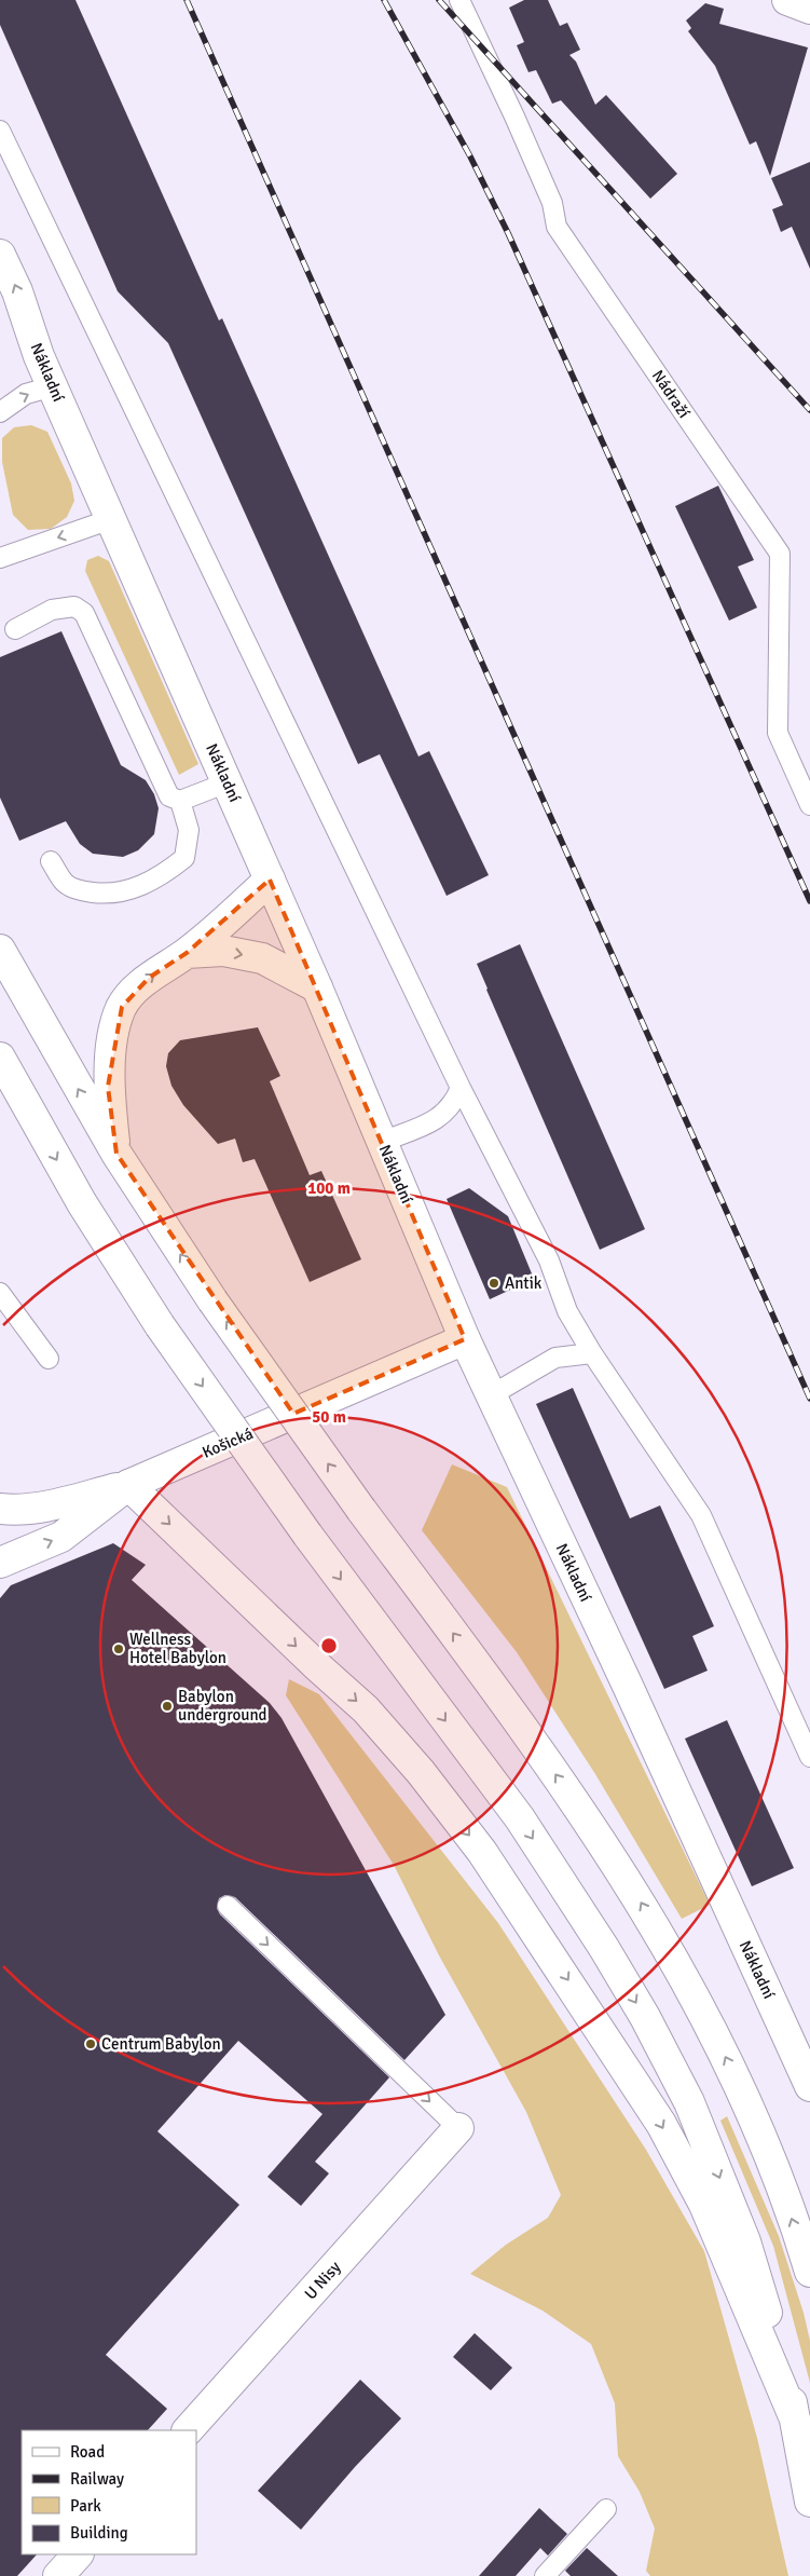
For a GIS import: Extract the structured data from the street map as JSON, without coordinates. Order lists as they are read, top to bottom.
{
  "streets": {
    "main road": ["Nákladní", "Košická", "U Nisy"],
    "lane": ["Nádraží"]
  },
  "crossings": [
    ["Nákladní", "Košická"]
  ],
  "places": [
    "Antik",
    "Wellness Hotel Babylon",
    "Babylon underground",
    "Centrum Babylon"
  ],
  "legend": [
    "Road",
    "Railway",
    "Park",
    "Building"
  ],
  "rings": ["100 m", "50 m"]
}
